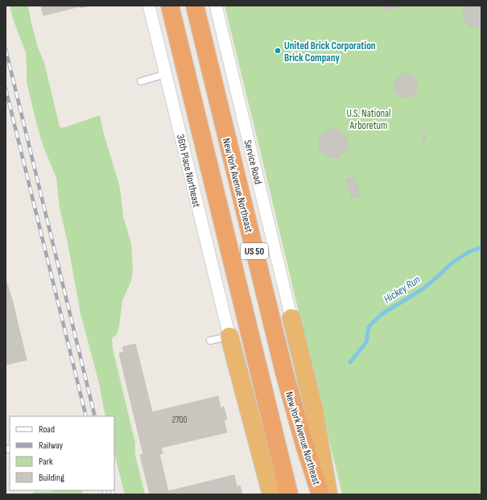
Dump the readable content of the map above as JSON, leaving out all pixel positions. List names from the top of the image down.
{
  "streets": {
    "highway": ["New York Avenue Northeast", "US 50"],
    "street": ["Service Road", "36th Place Northeast"]
  },
  "water": ["Hickey Run"],
  "parks": ["U.S. National Arboretum"],
  "places": ["United Brick Corporation Brick Company"],
  "house_numbers": ["2700"],
  "legend": [
    "Road",
    "Railway",
    "Park",
    "Building"
  ]
}
